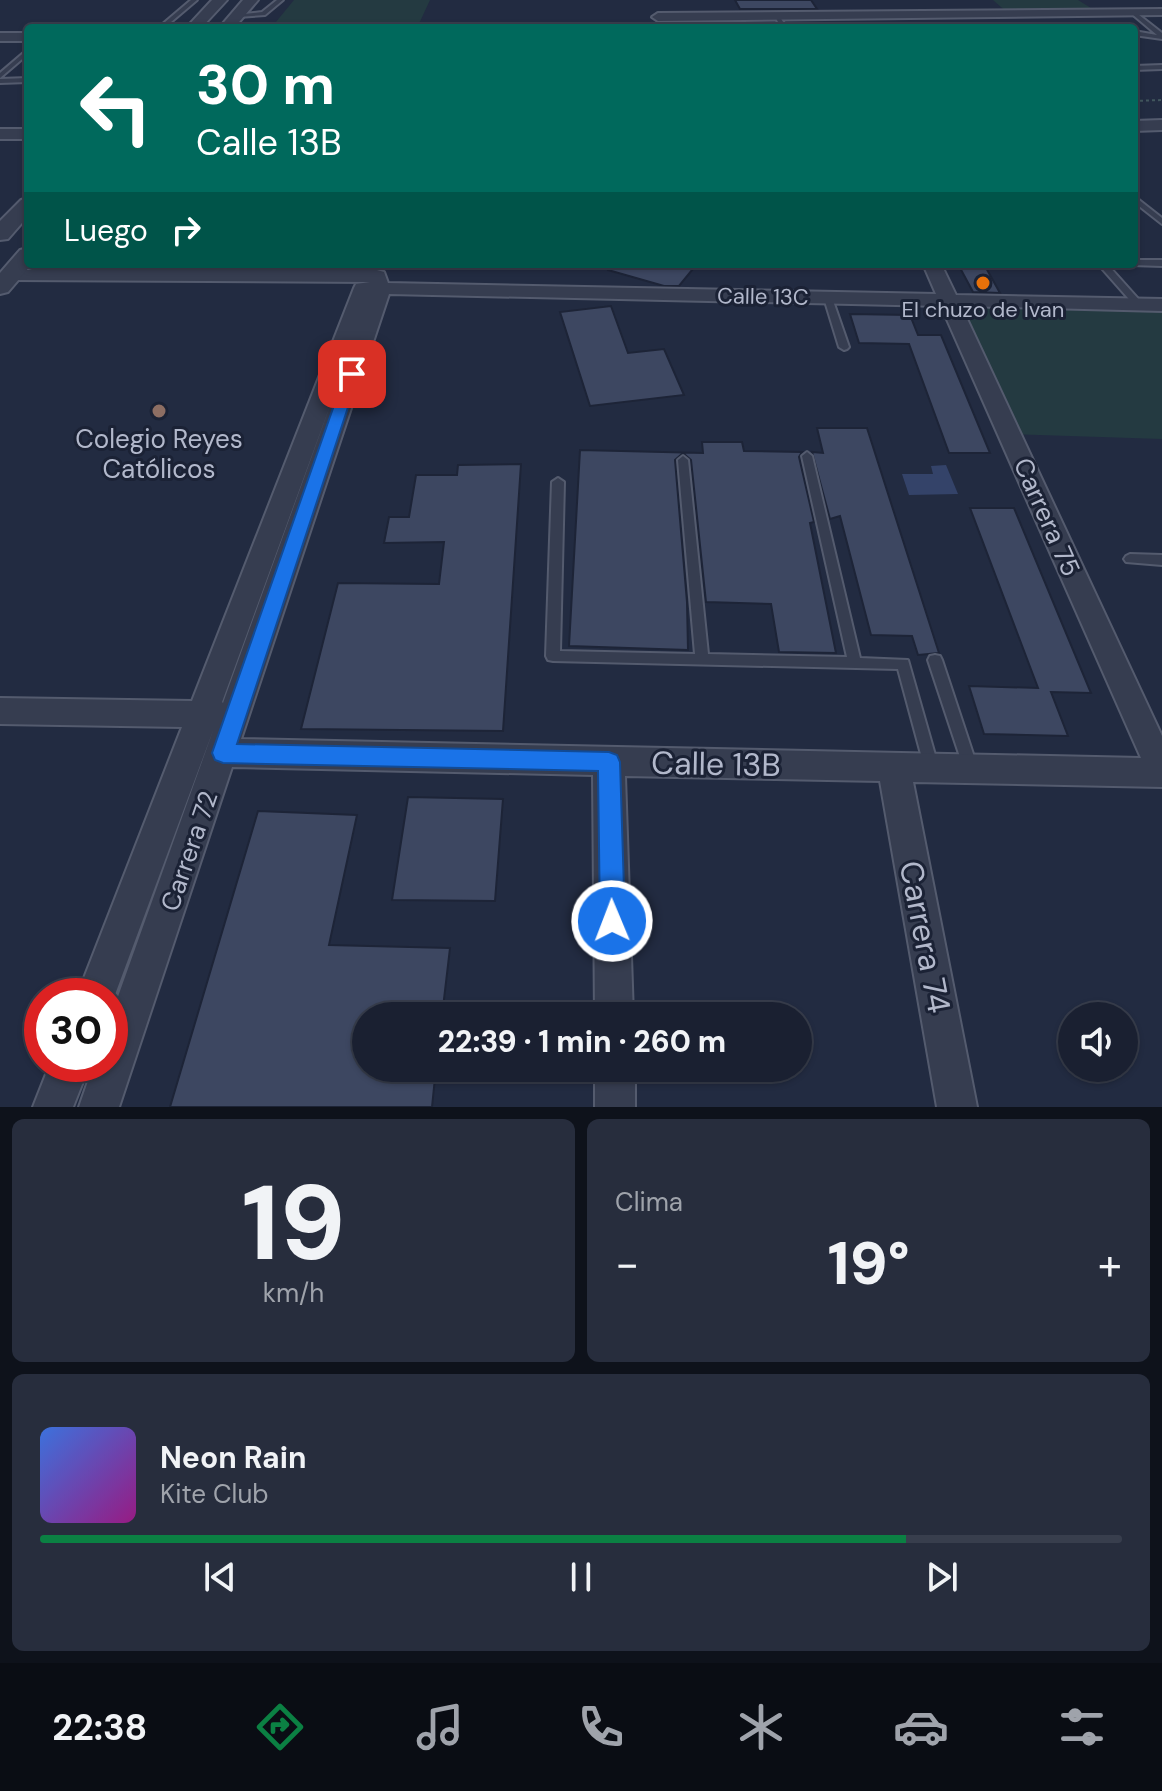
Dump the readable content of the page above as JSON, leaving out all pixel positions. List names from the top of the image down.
{
  "streets": {
    "street": [
      "Calle 13C",
      "Carrera 75",
      "Calle 13B",
      "Carrera 72",
      "Carrera 74"
    ]
  },
  "crossings": [
    ["Calle 13C", "Carrera 75"],
    ["Calle 13C", "Carrera 72"],
    ["Carrera 75", "Calle 13B"],
    ["Calle 13B", "Carrera 72"],
    ["Calle 13B", "Carrera 74"]
  ],
  "places": ["El chuzo de Ivan", "Colegio Reyes Católicos"],
  "page": {
    "turn": ["30 m", "Calle 13B"],
    "then": "Luego",
    "limit": "30",
    "trip": "22:39 · 1 min · 260 m",
    "tile": [
      ["19", "km/h"],
      "Clima"
    ],
    "heat": ["−", "19°", "+"],
    "song": ["Neon Rain", "Kite Club"],
    "tabs": "22:38"
  }
}
